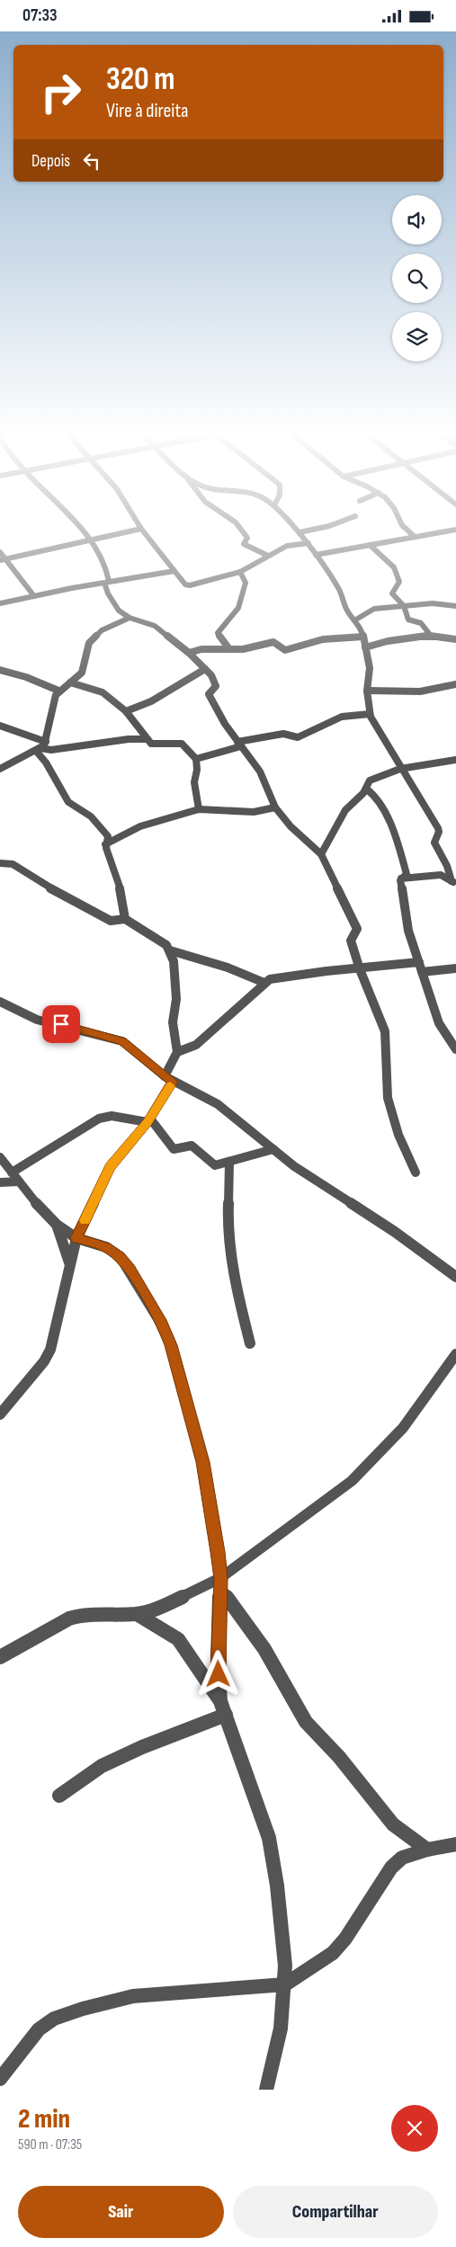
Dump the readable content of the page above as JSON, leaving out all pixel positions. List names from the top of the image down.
{
  "page": {
    "status": "07:33",
    "turn": ["320 m", "Vire à direita"],
    "then": "Depois",
    "heading": ["2 min", "590 m · 07:35"],
    "buttons": ["Sair", "Compartilhar"]
  }
}
